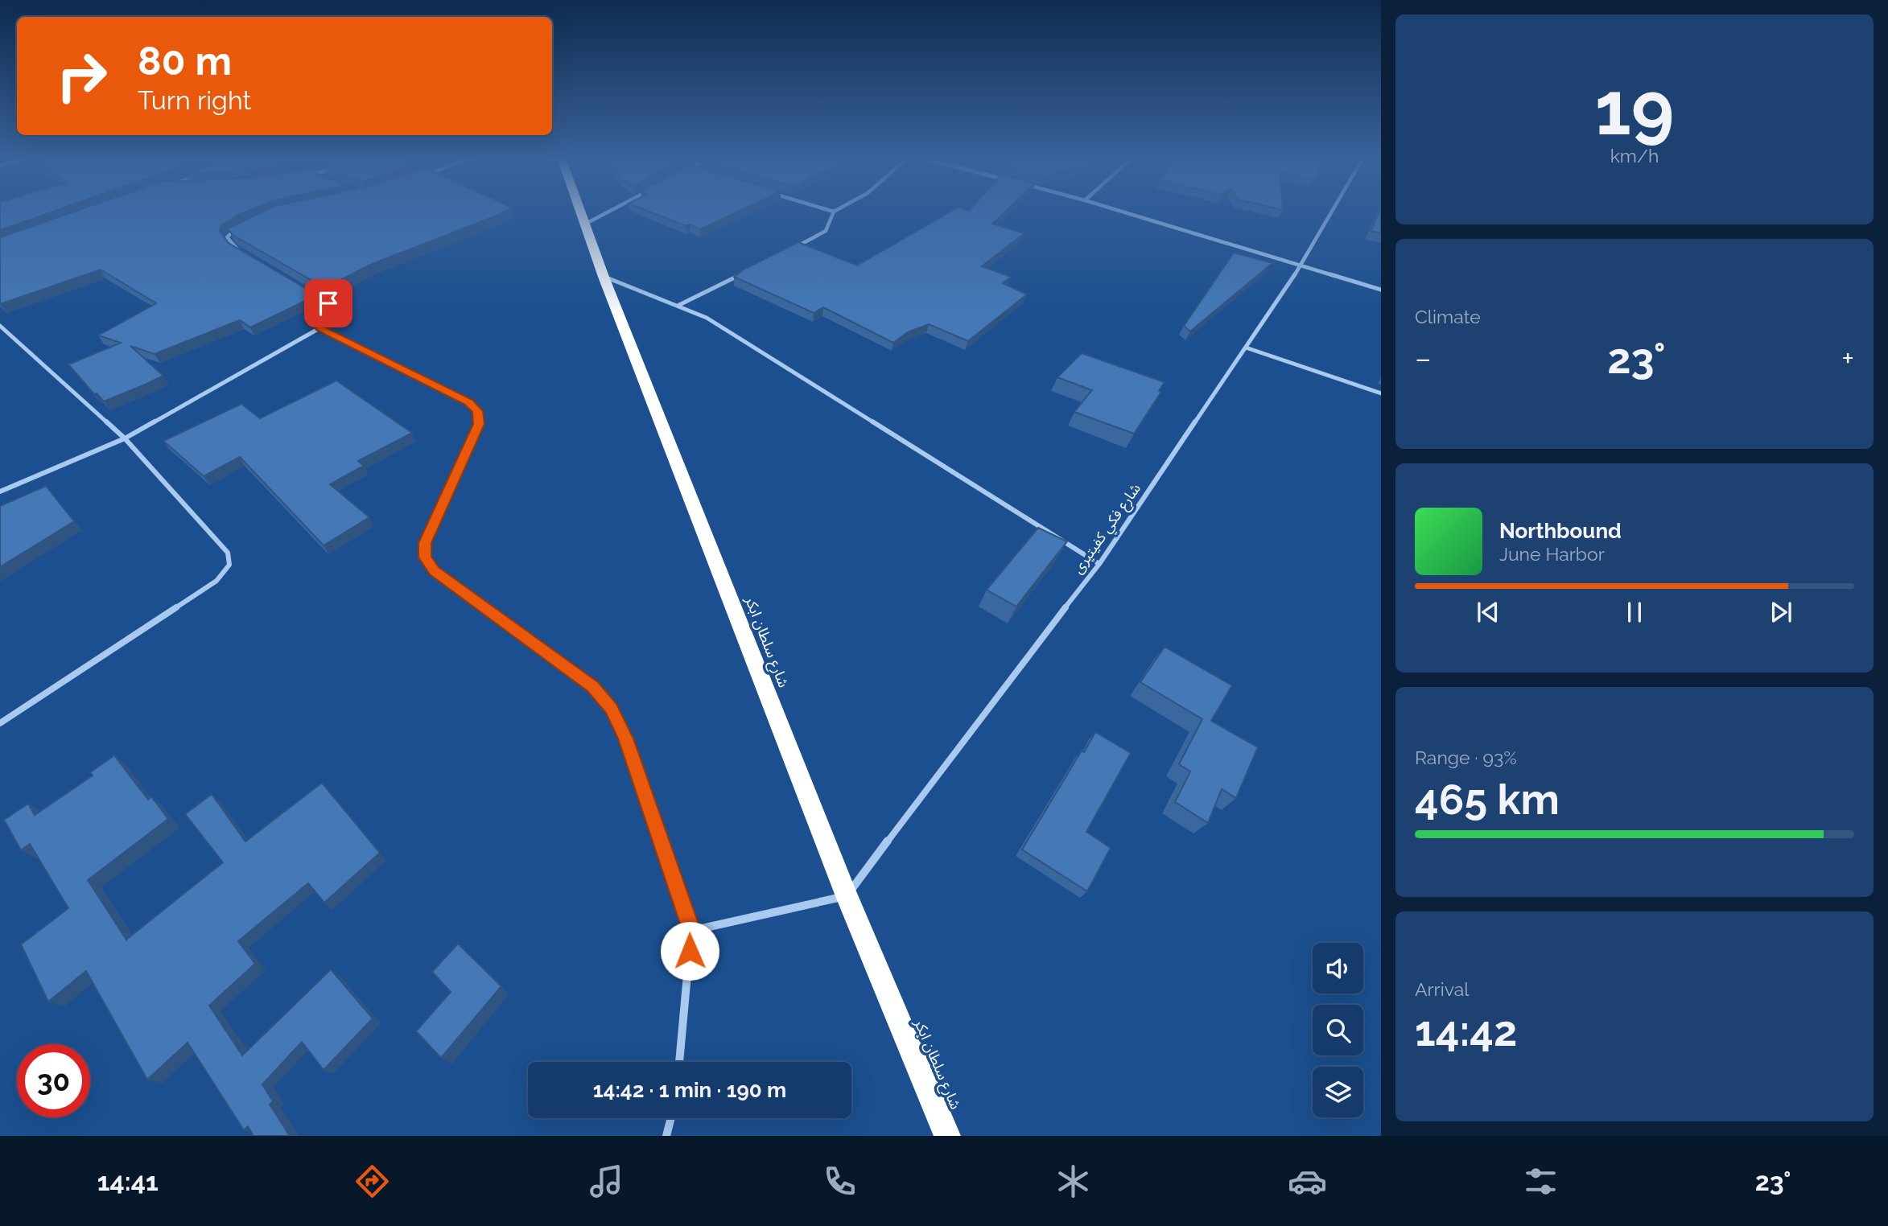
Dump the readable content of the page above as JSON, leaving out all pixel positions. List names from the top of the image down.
{
  "streets": {
    "highway": ["شارع سلطان ابكر"],
    "street": ["شارع فكي كفيتيرى"]
  },
  "crossings": [
    ["شارع فكي كفيتيرى", "شارع سلطان ابكر"]
  ],
  "page": {
    "tile": [
      ["19", "km/h"],
      "Climate",
      ["Range · 93%", "465 km"],
      ["Arrival", "14:42"]
    ],
    "turn": ["80 m", "Turn right"],
    "heat": ["−", "23°", "+"],
    "song": ["Northbound", "June Harbor"],
    "limit": "30",
    "trip": "14:42 · 1 min · 190 m",
    "tabs": ["14:41", "23°"]
  }
}
